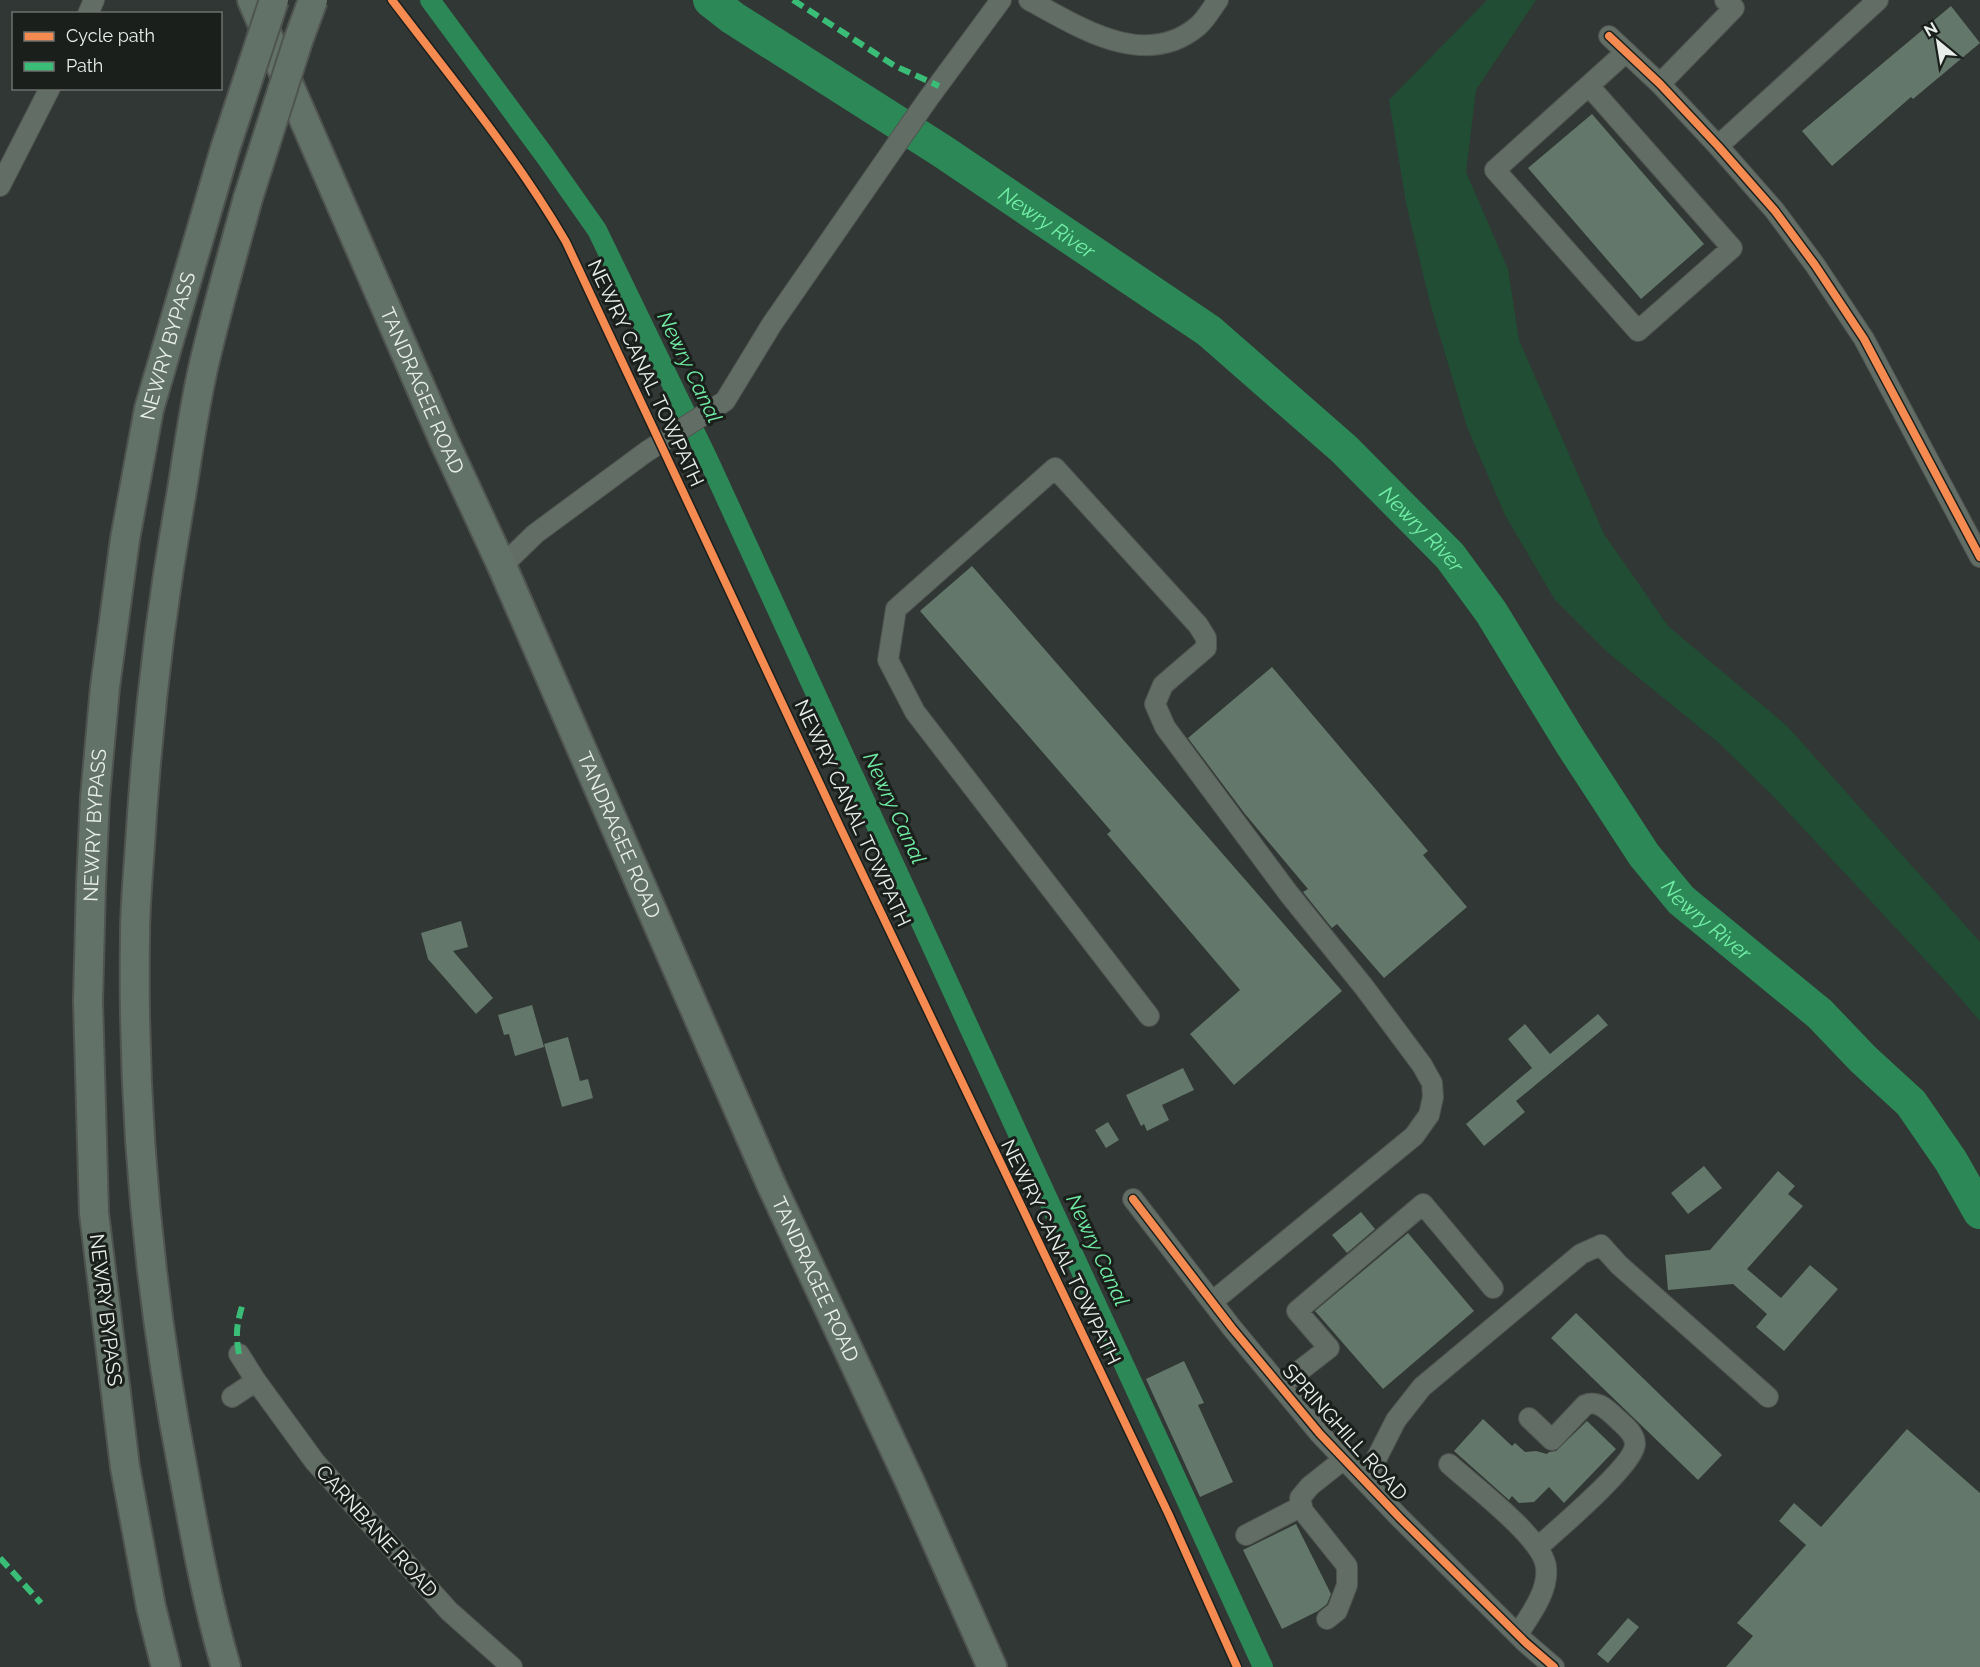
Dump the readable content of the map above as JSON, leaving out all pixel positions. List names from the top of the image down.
{
  "streets": {
    "highway": ["NEWRY BYPASS", "TANDRAGEE ROAD"],
    "street": ["SPRINGHILL ROAD", "CARNBANE ROAD"],
    "cycle path": ["NEWRY CANAL TOWPATH"]
  },
  "water": ["Newry River", "Newry Canal"],
  "legend": ["Cycle path", "Path"],
  "north": "top left"
}
